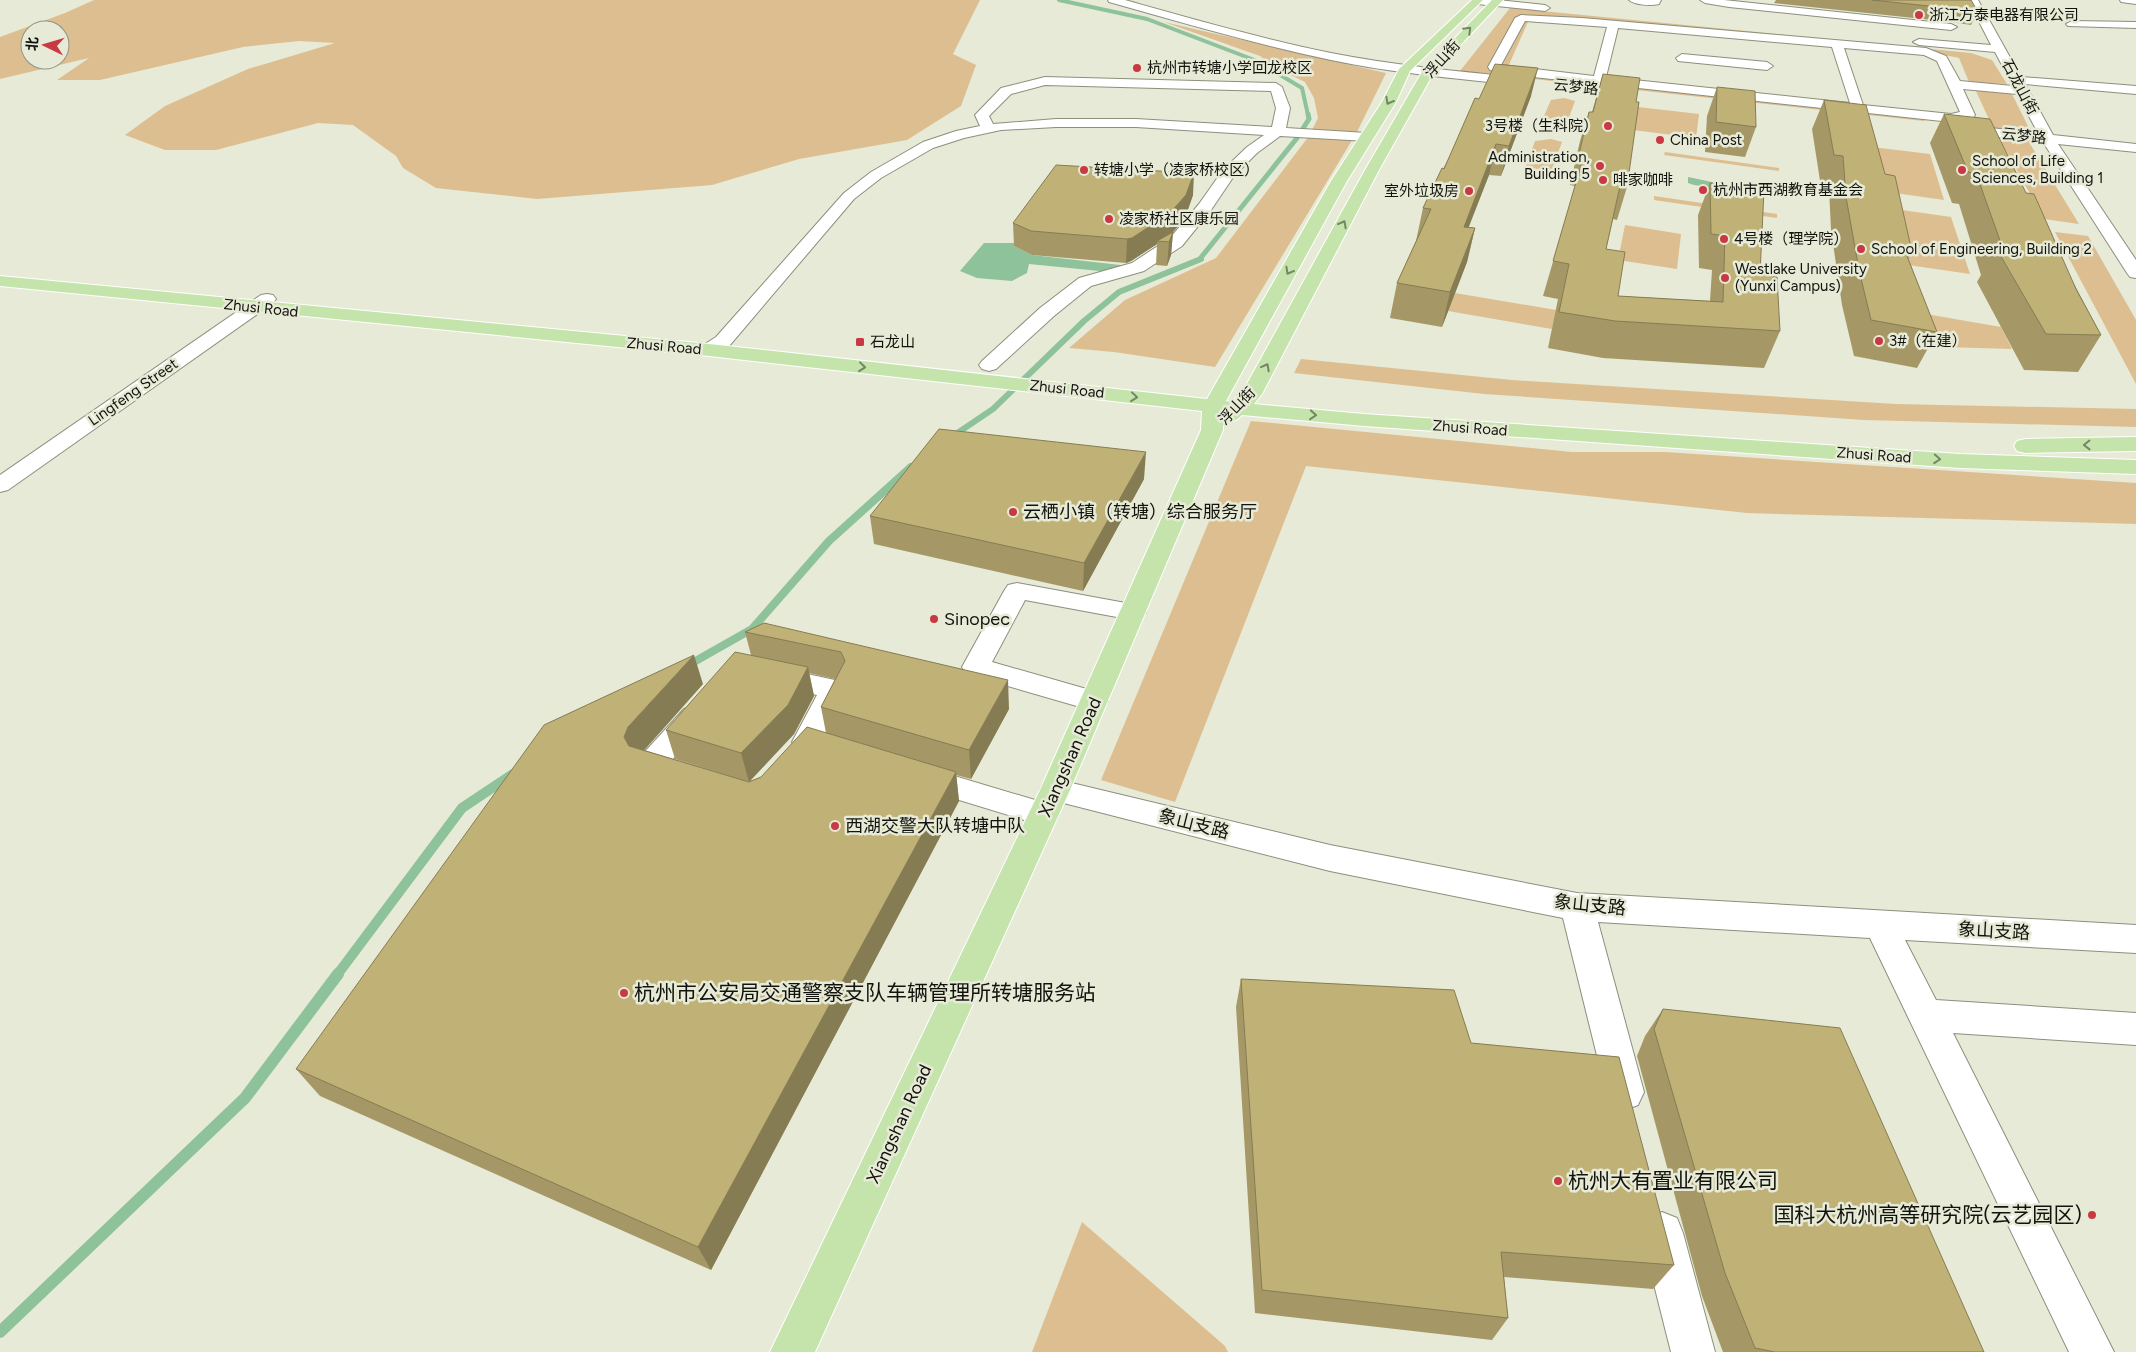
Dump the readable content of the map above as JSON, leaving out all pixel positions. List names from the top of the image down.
{
  "streets": {
    "main road": ["浮山街", "Zhusi Road", "Xiangshan Road"],
    "street": [
      "云梦路",
      "石龙山街",
      "Lingfeng Street",
      "象山支路"
    ]
  },
  "crossings": [
    ["浮山街", "云梦路"],
    ["浮山街", "Zhusi Road"],
    ["浮山街", "Xiangshan Road"],
    ["云梦路", "石龙山街"],
    ["Zhusi Road", "Lingfeng Street"],
    ["Zhusi Road", "Xiangshan Road"],
    ["Xiangshan Road", "象山支路"]
  ],
  "places": {
    "other": [
      "浙江方泰电器有限公司",
      "杭州市转塘小学回龙校区",
      "3号楼（生科院）",
      "China Post",
      "Administration, Building 5",
      "转塘小学（凌家桥校区）",
      "School of Life Sciences, Building 1",
      "啡家咖啡",
      "杭州市西湖教育基金会",
      "室外垃圾房",
      "凌家桥社区康乐园",
      "4号楼（理学院）",
      "School of Engineering, Building 2",
      "Westlake University (Yunxi Campus)",
      "3#（在建）",
      "云栖小镇（转塘）综合服务厅",
      "Sinopec",
      "西湖交警大队转塘中队",
      "杭州市公安局交通警察支队车辆管理所转塘服务站",
      "杭州大有置业有限公司",
      "国科大杭州高等研究院(云艺园区)"
    ],
    "transit": ["石龙山"]
  },
  "north": "left"
}
